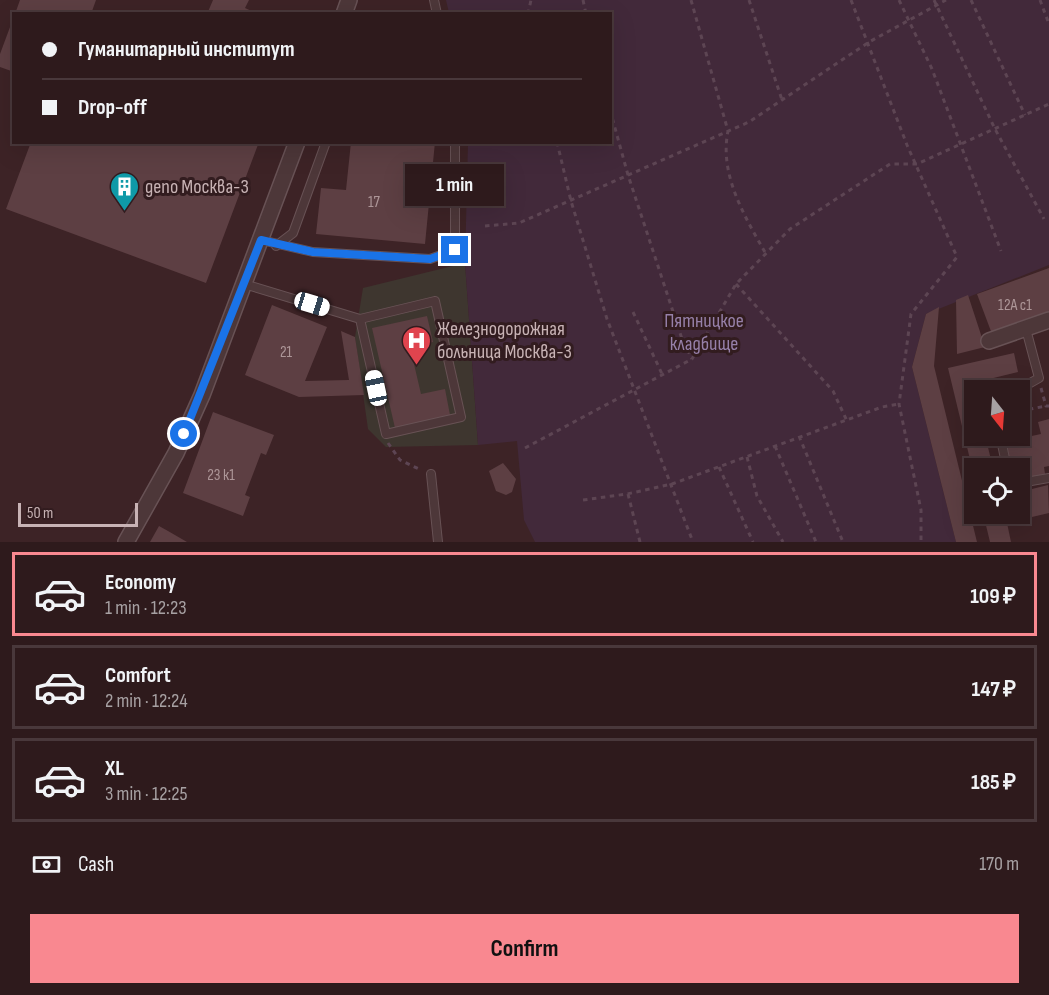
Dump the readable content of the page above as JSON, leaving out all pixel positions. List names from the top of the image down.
{
  "parks": ["Пятницкое кладбище"],
  "places": {
    "building": ["депо Москва-3"],
    "hospital": ["Железнодорожная больница Москва-3"]
  },
  "house_numbers": [
    "17",
    "12А с1",
    "21",
    "23 к1"
  ],
  "scale_bar": "50 m",
  "north": "bottom",
  "page": {
    "banner": ["Гуманитарный институт", "Drop-off"],
    "bubble": "1 min",
    "scale": "50 m",
    "list": [
      {
        "name": "Economy",
        "note": "1 min · 12:23",
        "value": "109 ₽"
      },
      {
        "name": "Comfort",
        "note": "2 min · 12:24",
        "value": "147 ₽"
      },
      {
        "name": "XL",
        "note": "3 min · 12:25",
        "value": "185 ₽"
      }
    ],
    "pay": ["Cash", "170 m"],
    "buttons": "Confirm"
  }
}
